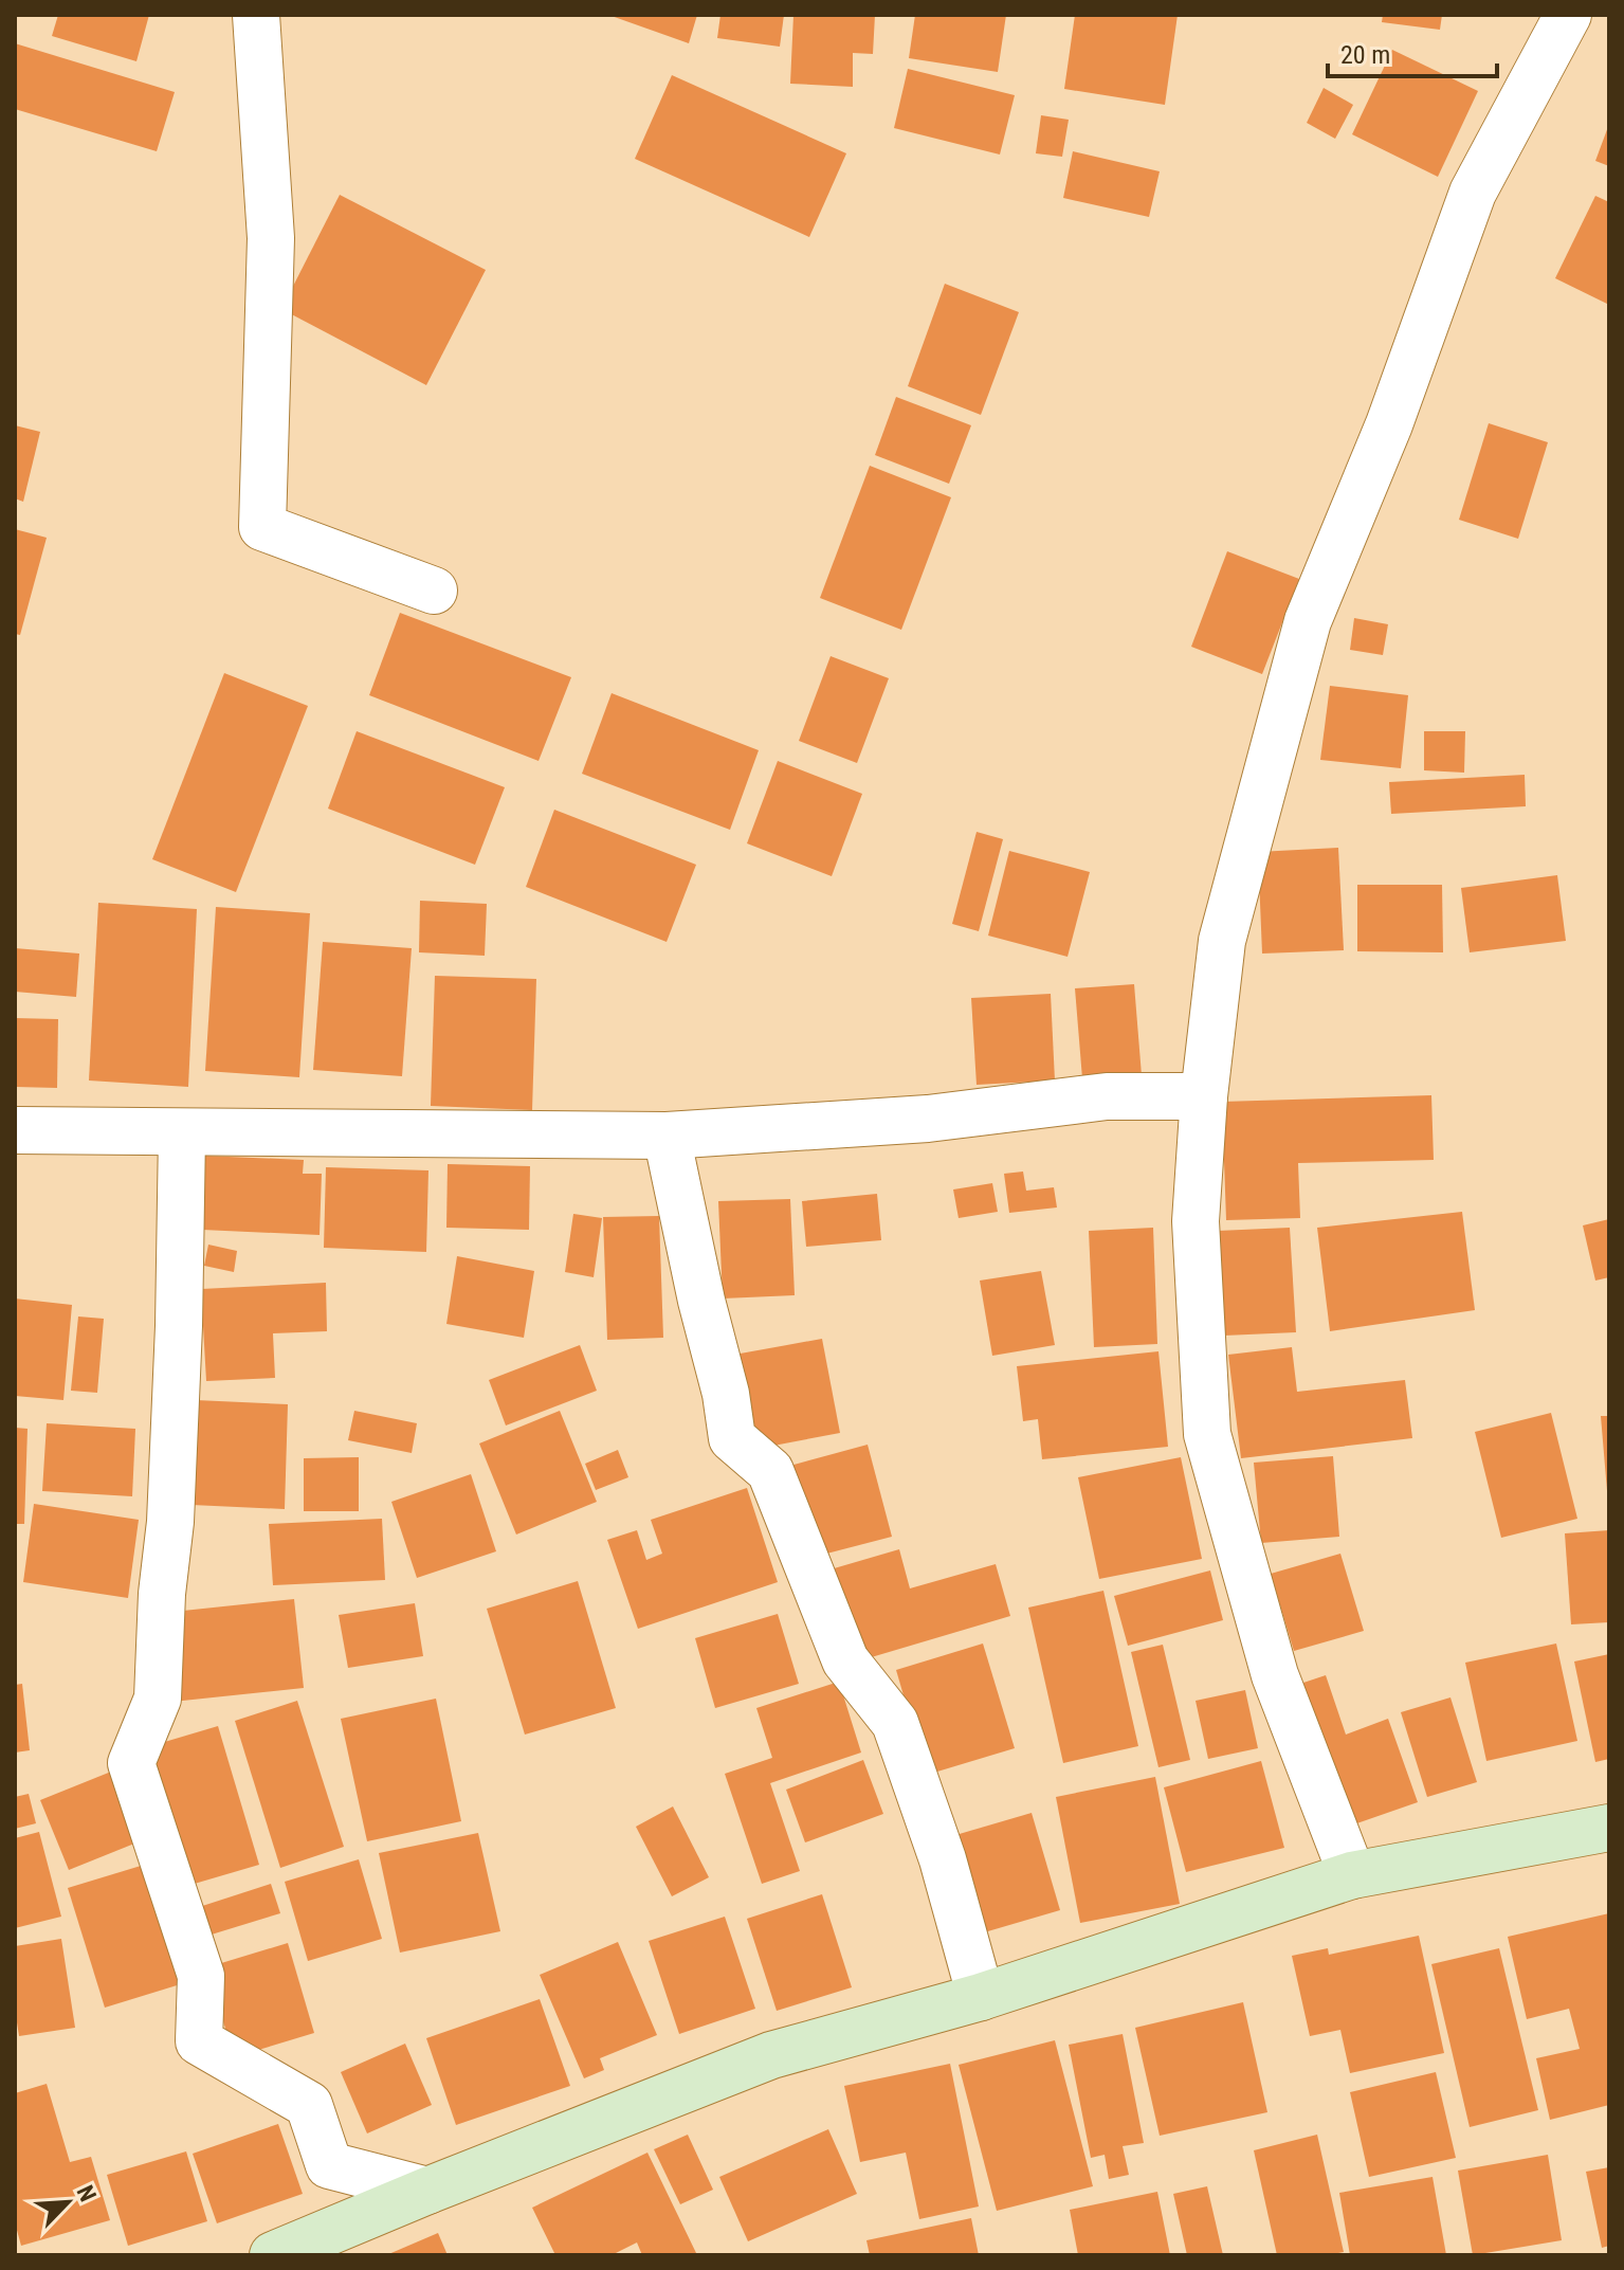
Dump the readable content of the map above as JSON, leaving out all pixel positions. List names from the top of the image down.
{
  "scale_bar": "20 m",
  "north": "top right"
}
